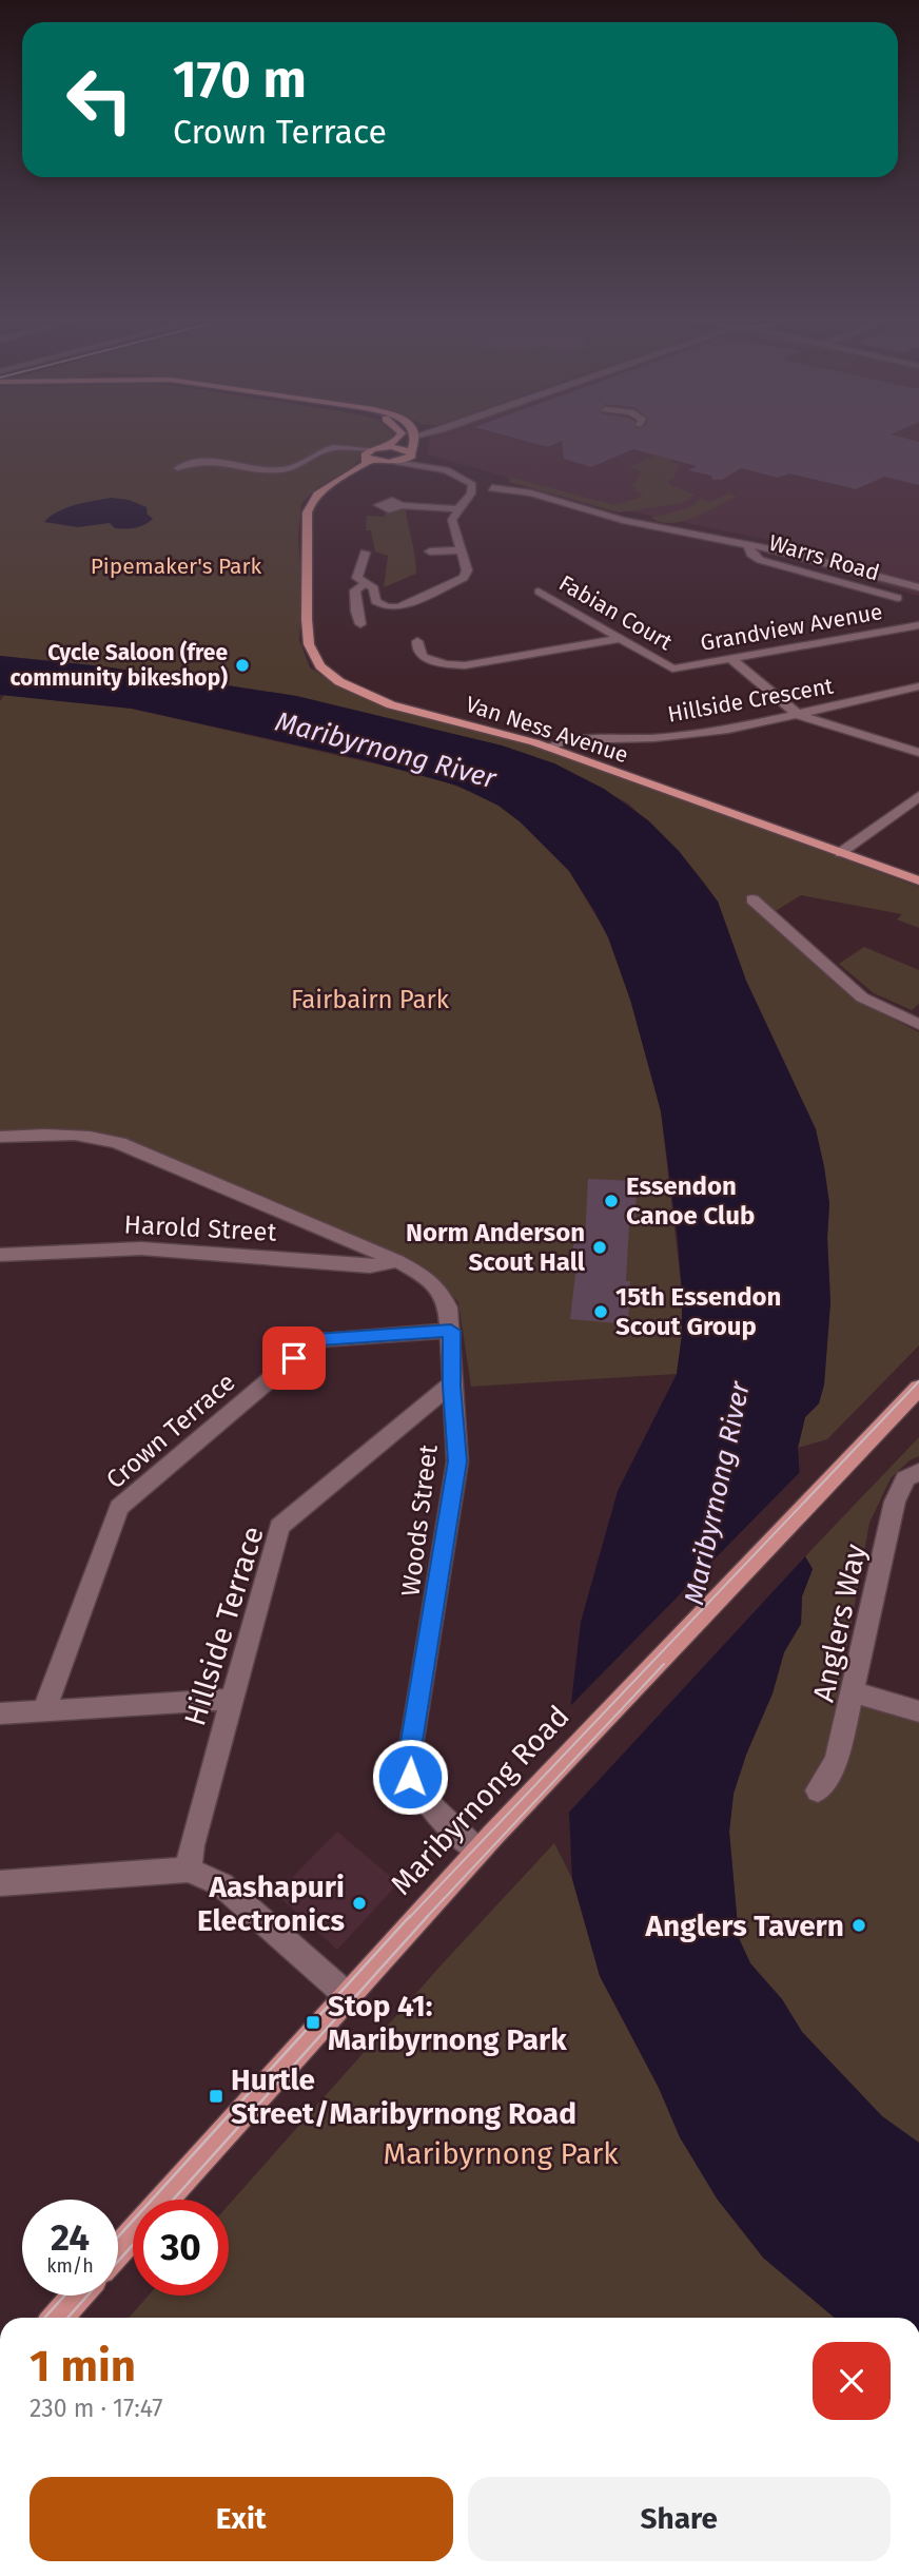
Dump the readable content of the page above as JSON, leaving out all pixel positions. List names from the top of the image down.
{
  "streets": {
    "main road": ["Van Ness Avenue", "Maribyrnong Road"],
    "street": [
      "Warrs Road",
      "Fabian Court",
      "Grandview Avenue",
      "Hillside Crescent",
      "Harold Street",
      "Crown Terrace",
      "Woods Street",
      "Anglers Way",
      "Hillside Terrace"
    ]
  },
  "crossings": [
    ["Fabian Court", "Grandview Avenue"],
    ["Hillside Crescent", "Van Ness Avenue"],
    ["Harold Street", "Woods Street"],
    ["Crown Terrace", "Woods Street"],
    ["Woods Street", "Hillside Terrace"],
    ["Woods Street", "Maribyrnong Road"]
  ],
  "water": ["Maribyrnong River"],
  "parks": ["Pipemaker's Park", "Fairbairn Park", "Maribyrnong Park"],
  "places": {
    "other": [
      "Cycle Saloon (free community bikeshop)",
      "Essendon Canoe Club",
      "Norm Anderson Scout Hall",
      "15th Essendon Scout Group",
      "Aashapuri Electronics",
      "Anglers Tavern"
    ],
    "transit": ["Stop 41: Maribyrnong Park", "Hurtle Street/Maribyrnong Road"]
  },
  "page": {
    "turn": ["170 m", "Crown Terrace"],
    "speed": "24 km/h",
    "limit": "30",
    "heading": ["1 min", "230 m · 17:47"],
    "buttons": ["Exit", "Share"]
  }
}
